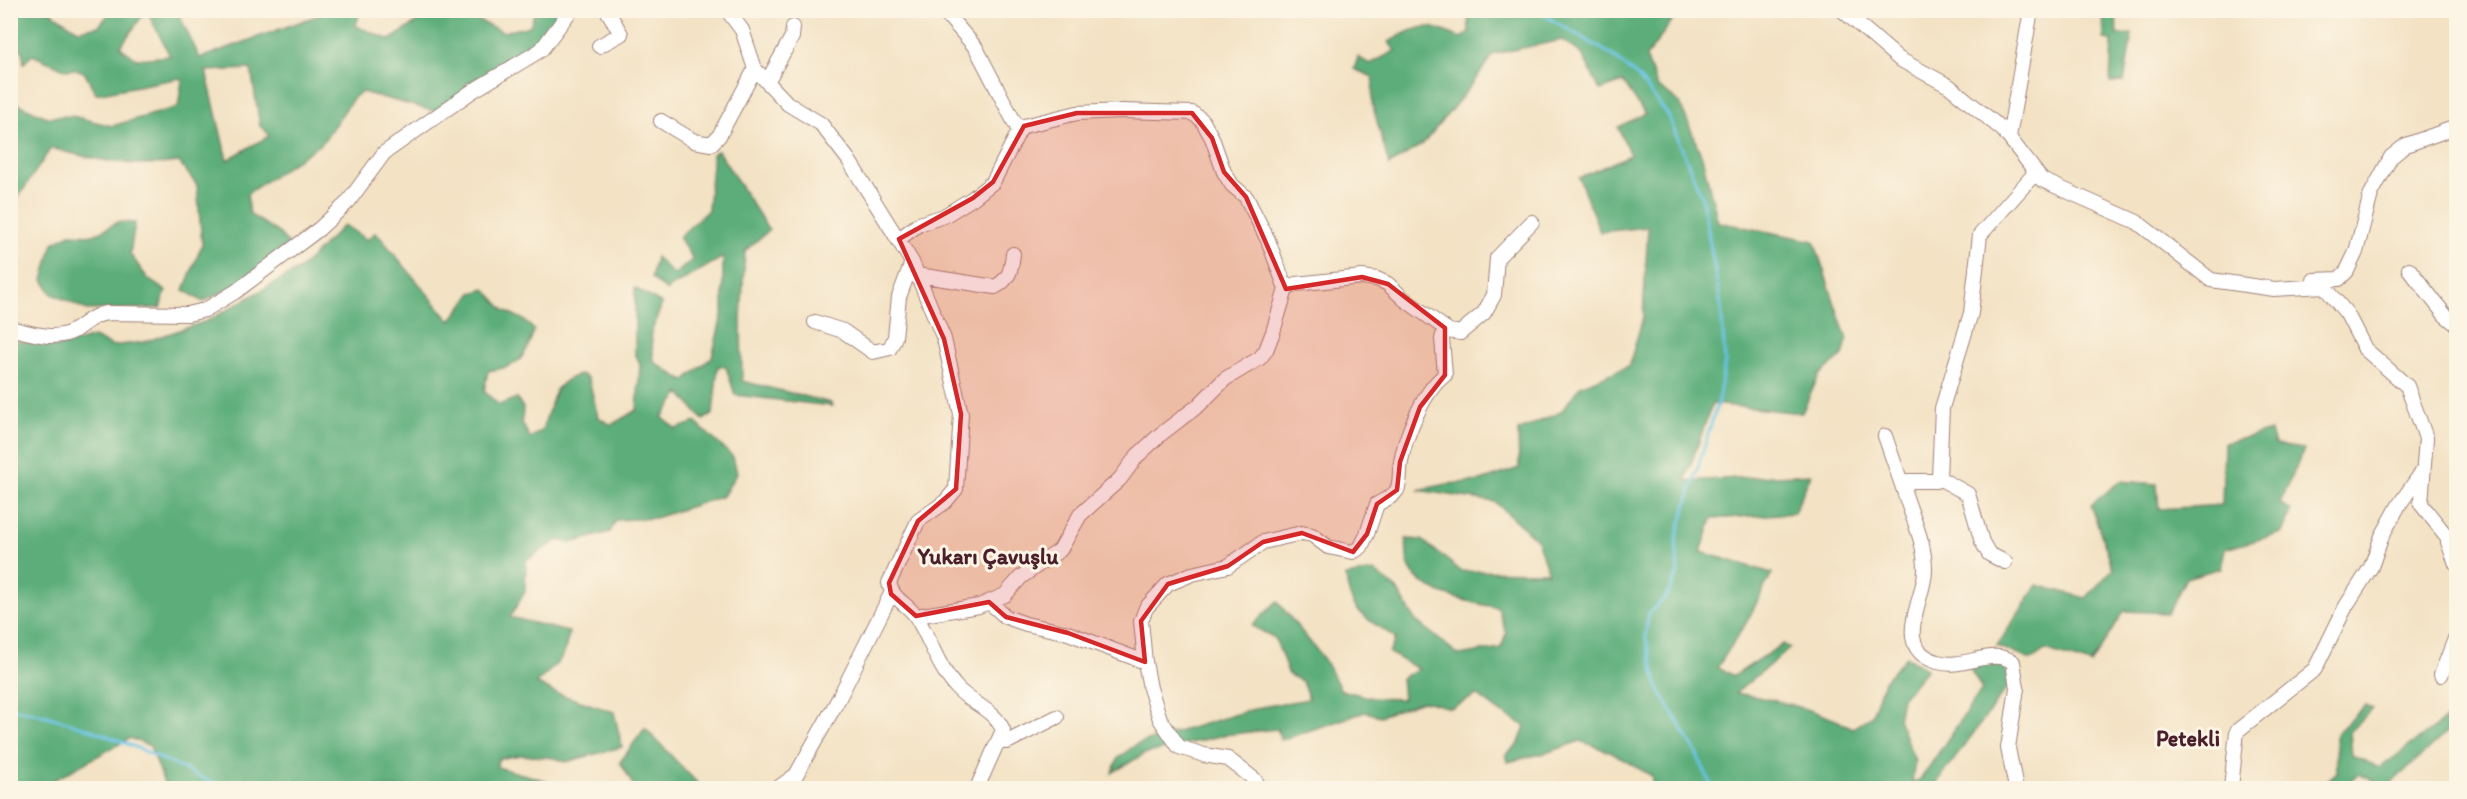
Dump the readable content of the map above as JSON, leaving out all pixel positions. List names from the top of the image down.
{
  "districts": ["Yukarı Çavuşlu", "Petekli"]
}
